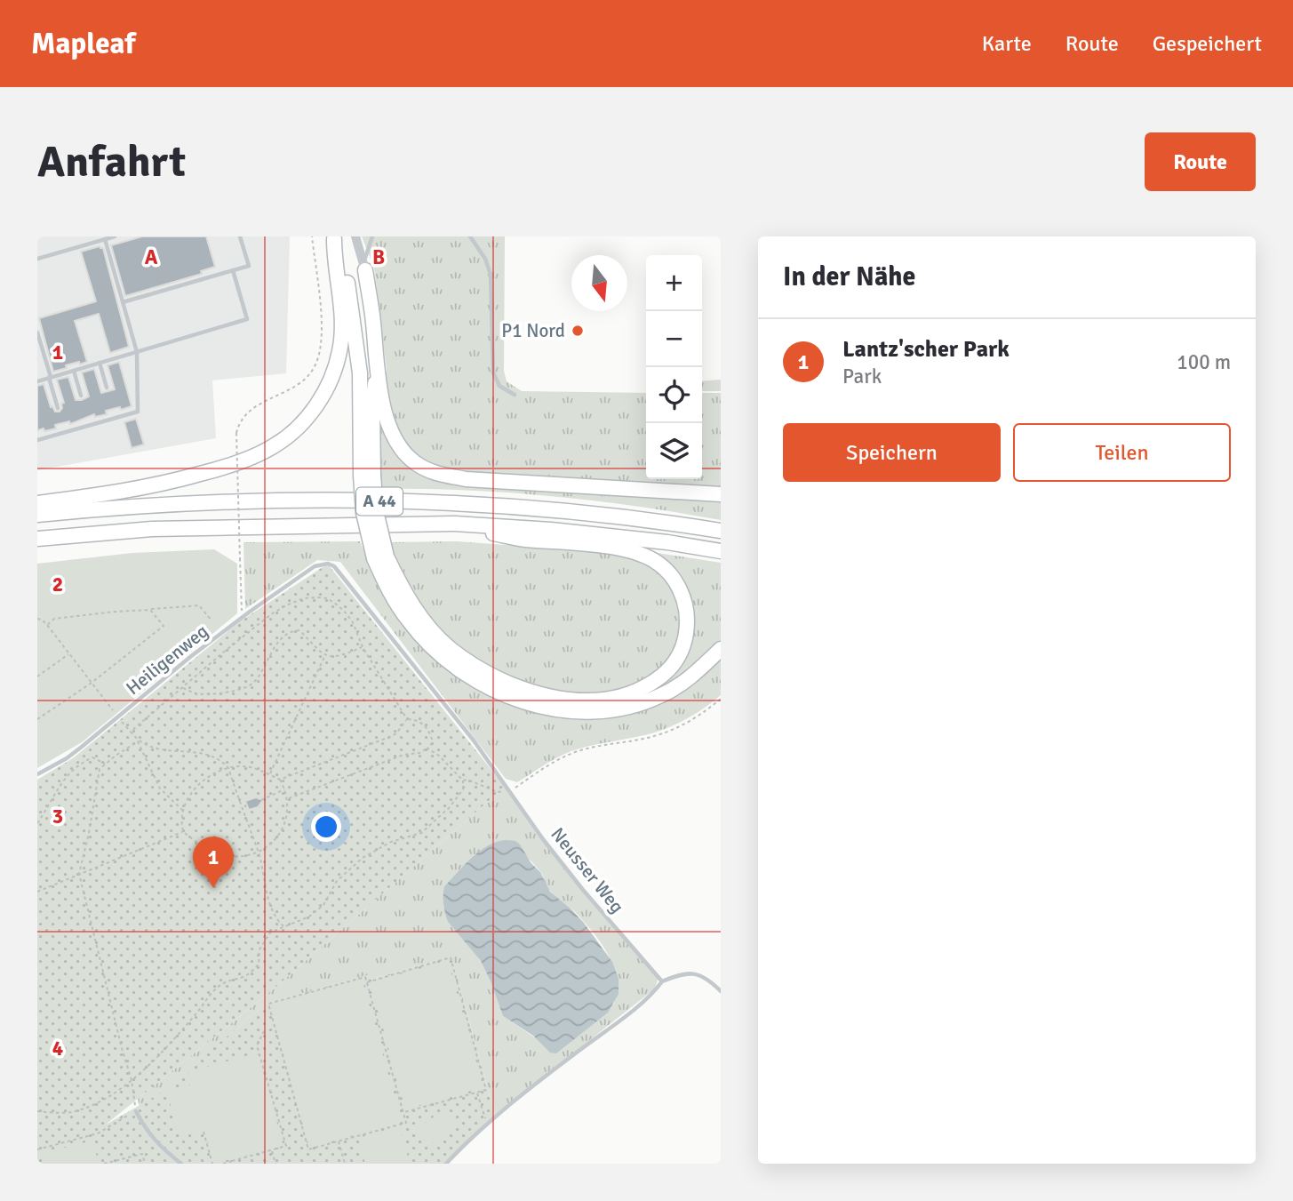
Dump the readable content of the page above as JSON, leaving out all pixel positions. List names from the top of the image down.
{
  "streets": {
    "highway": ["A 44"],
    "lane": ["Heiligenweg", "Neusser Weg"]
  },
  "crossings": [
    ["Heiligenweg", "Neusser Weg"]
  ],
  "places": ["P1 Nord"],
  "north": "bottom",
  "page": {
    "header": "Mapleaf",
    "nav": ["Karte", "Route", "Gespeichert"],
    "buttons": [
      "Route",
      ["Speichern", "Teilen"]
    ],
    "title": "Anfahrt",
    "heading": "In der Nähe",
    "map_buttons": ["+", "−"],
    "list": [
      {
        "mark": "1",
        "name": "Lantz'scher Park",
        "note": "Park",
        "value": "100 m"
      }
    ],
    "pins": "1"
  },
  "grid": {
    "columns": ["A", "B"],
    "rows": [
      "1",
      "2",
      "3",
      "4"
    ]
  }
}
